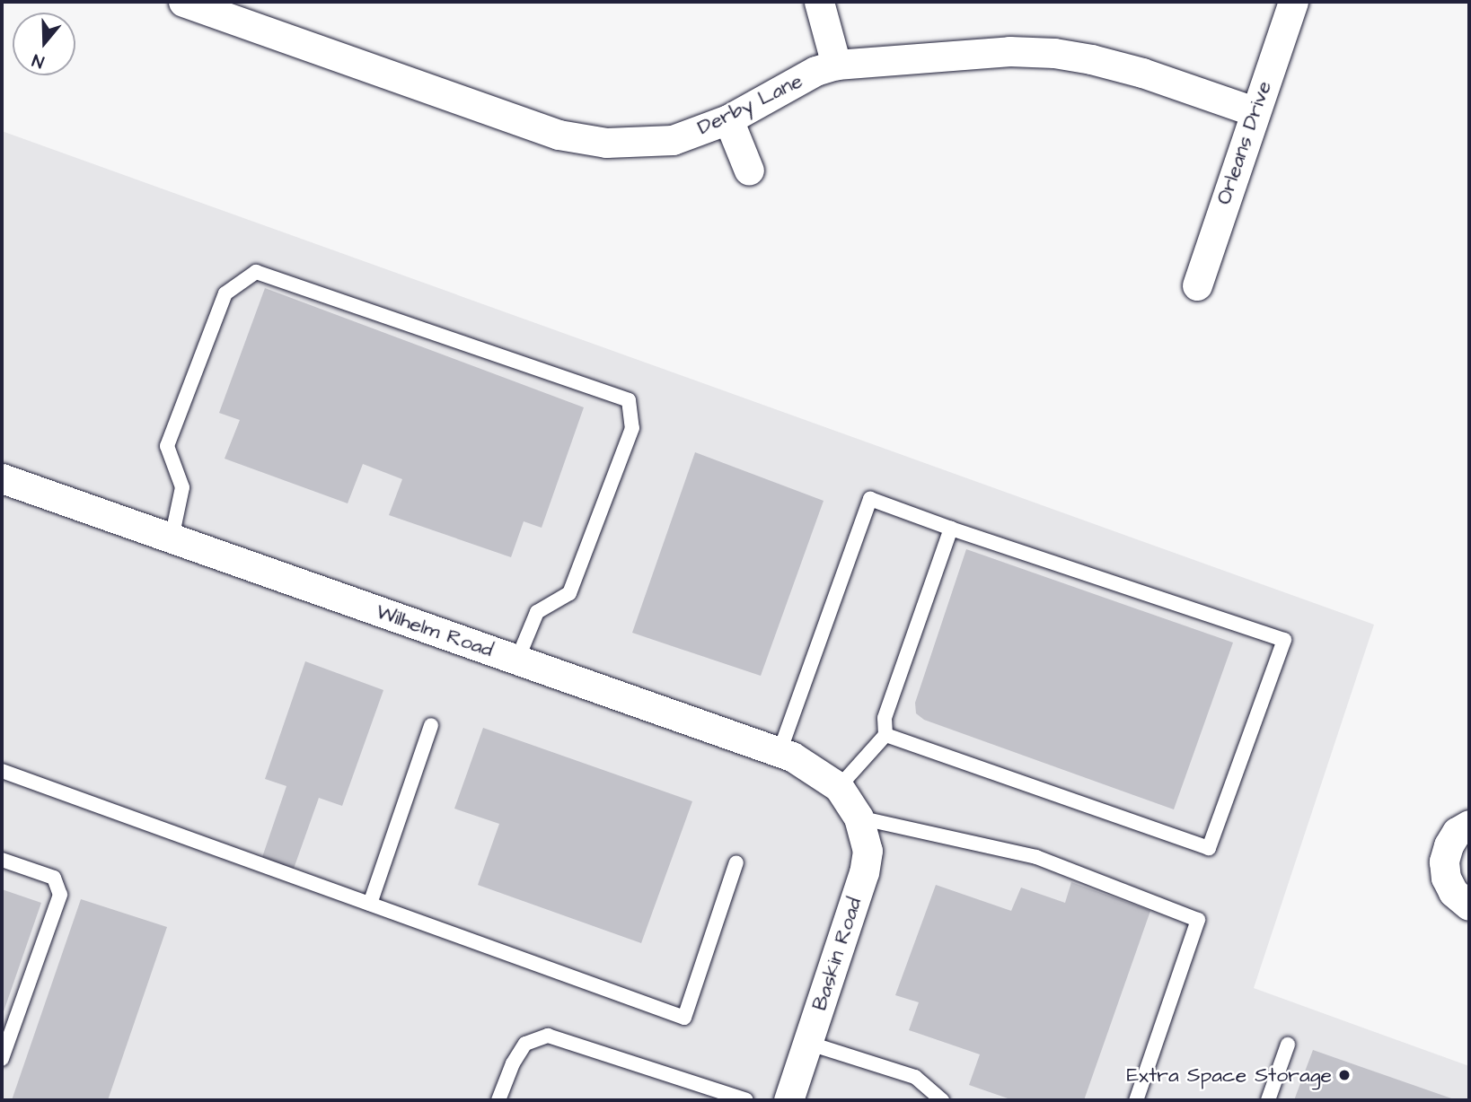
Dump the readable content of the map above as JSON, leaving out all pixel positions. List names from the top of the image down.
{
  "streets": {
    "street": [
      "Derby Lane",
      "Orleans Drive",
      "Wilhelm Road",
      "Baskin Road"
    ]
  },
  "crossings": [
    ["Derby Lane", "Orleans Drive"],
    ["Wilhelm Road", "Baskin Road"]
  ],
  "places": ["Extra Space Storage"],
  "north": "bottom"
}
